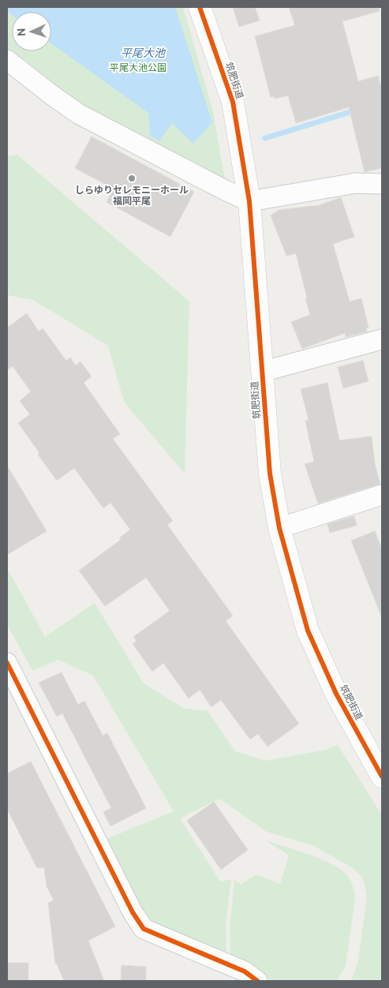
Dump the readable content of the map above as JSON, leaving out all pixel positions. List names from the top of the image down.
{
  "streets": {
    "street": ["筑肥街道"]
  },
  "water": ["平尾大池"],
  "parks": ["平尾大池公園"],
  "places": ["しらゆりセレモニーホール 福岡平尾"],
  "north": "left"
}
